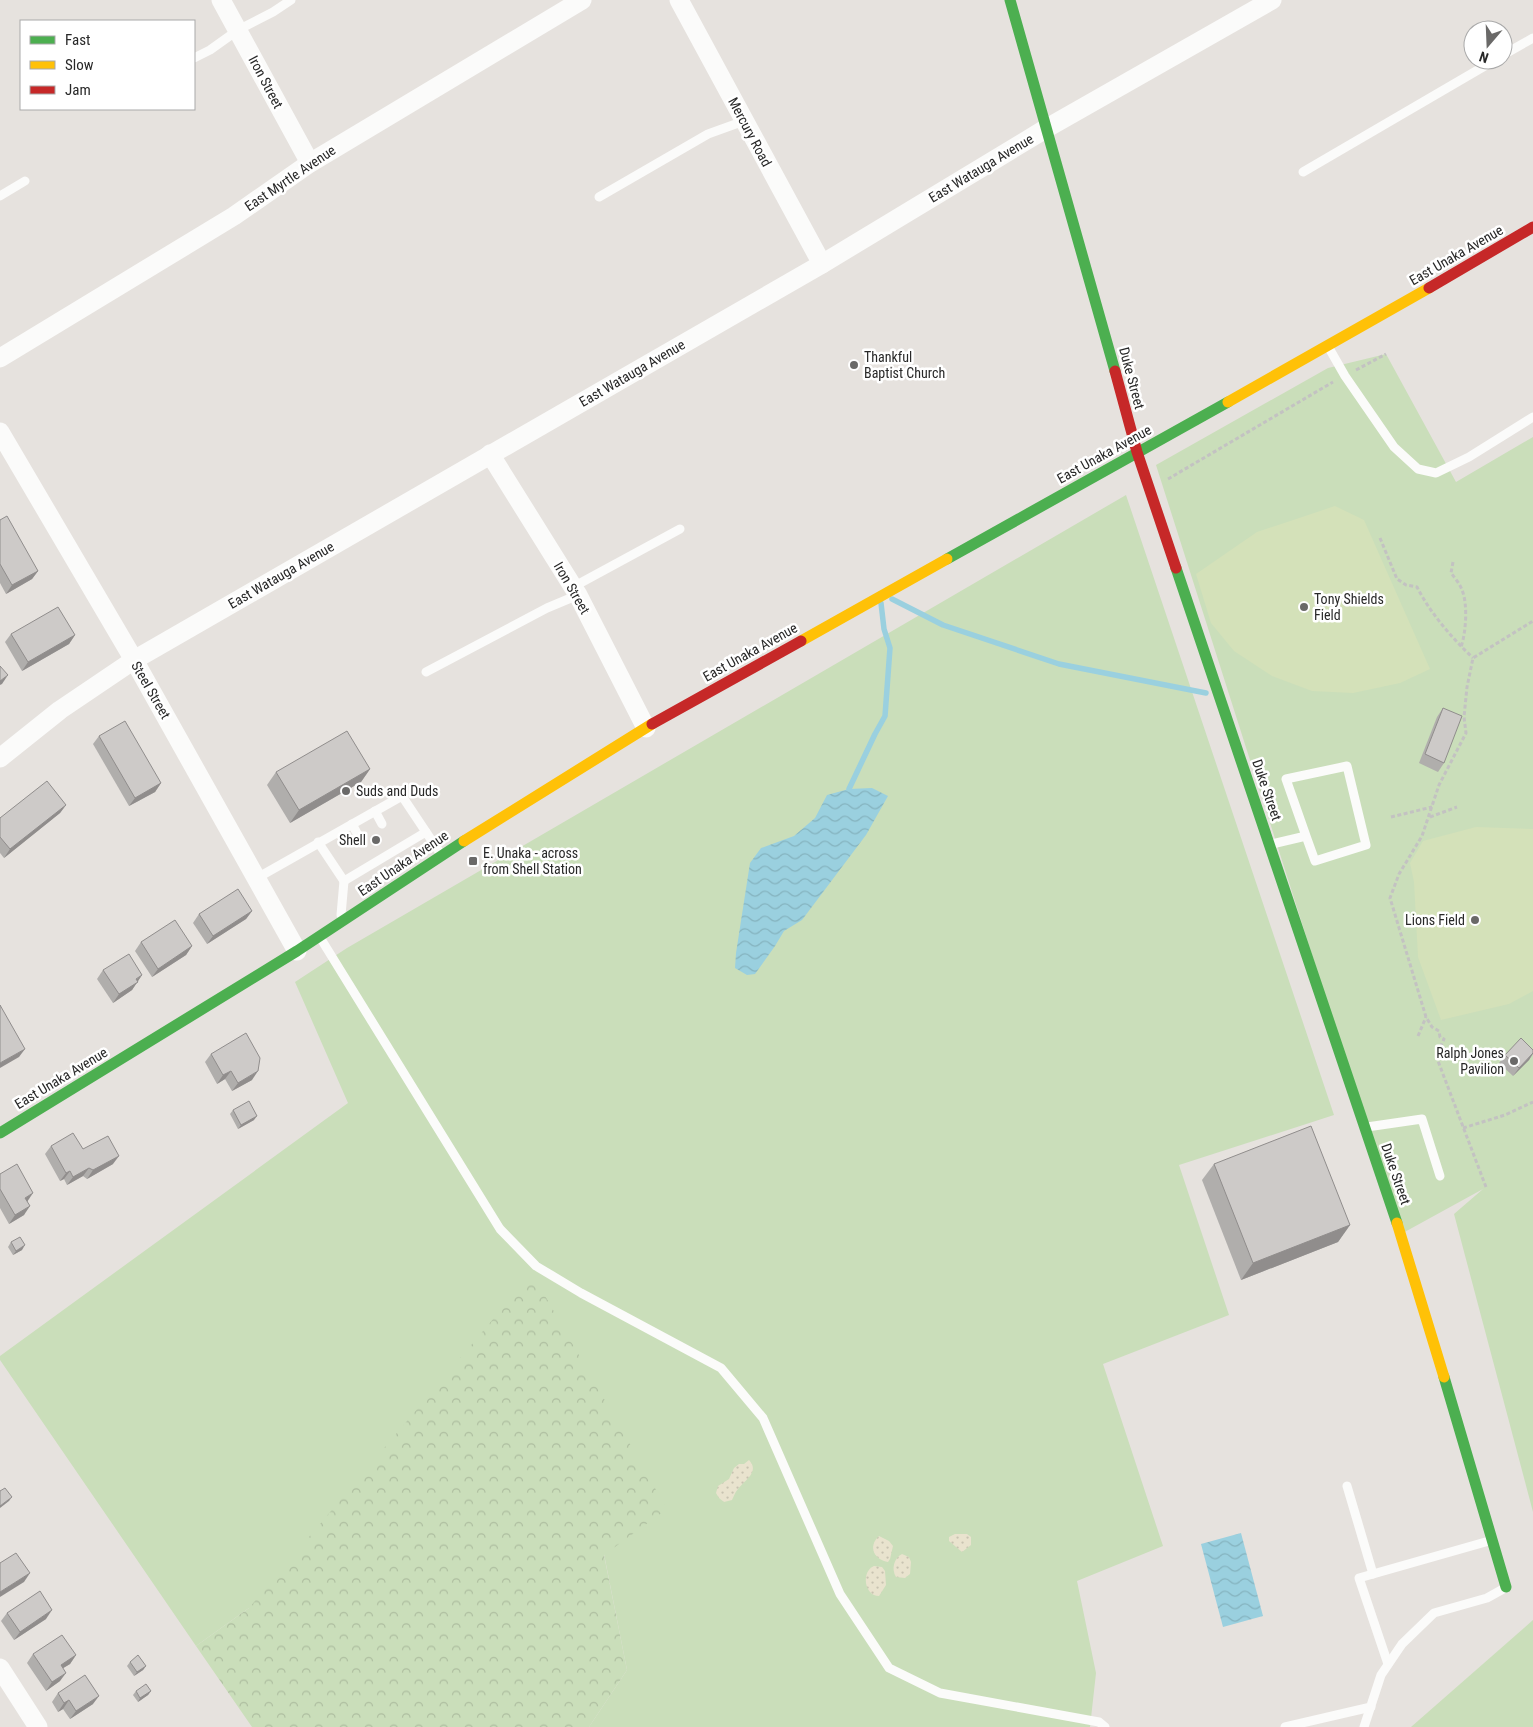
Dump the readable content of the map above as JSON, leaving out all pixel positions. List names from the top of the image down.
{
  "streets": {
    "main road": ["East Unaka Avenue", "Duke Street"],
    "street": [
      "Iron Street",
      "Mercury Road",
      "East Watauga Avenue",
      "East Myrtle Avenue",
      "Steel Street"
    ]
  },
  "crossings": [
    ["Iron Street", "East Watauga Avenue"],
    ["Iron Street", "East Myrtle Avenue"],
    ["Iron Street", "East Unaka Avenue"],
    ["Mercury Road", "East Watauga Avenue"],
    ["East Watauga Avenue", "Duke Street"],
    ["East Watauga Avenue", "Steel Street"],
    ["East Unaka Avenue", "Duke Street"],
    ["East Unaka Avenue", "Steel Street"]
  ],
  "places": {
    "other": [
      "Thankful Baptist Church",
      "Tony Shields Field",
      "Suds and Duds",
      "Shell",
      "Lions Field",
      "Ralph Jones Pavilion"
    ],
    "transit": ["E. Unaka - across from Shell Station"]
  },
  "legend": ["Fast", "Slow", "Jam"],
  "north": "bottom"
}
